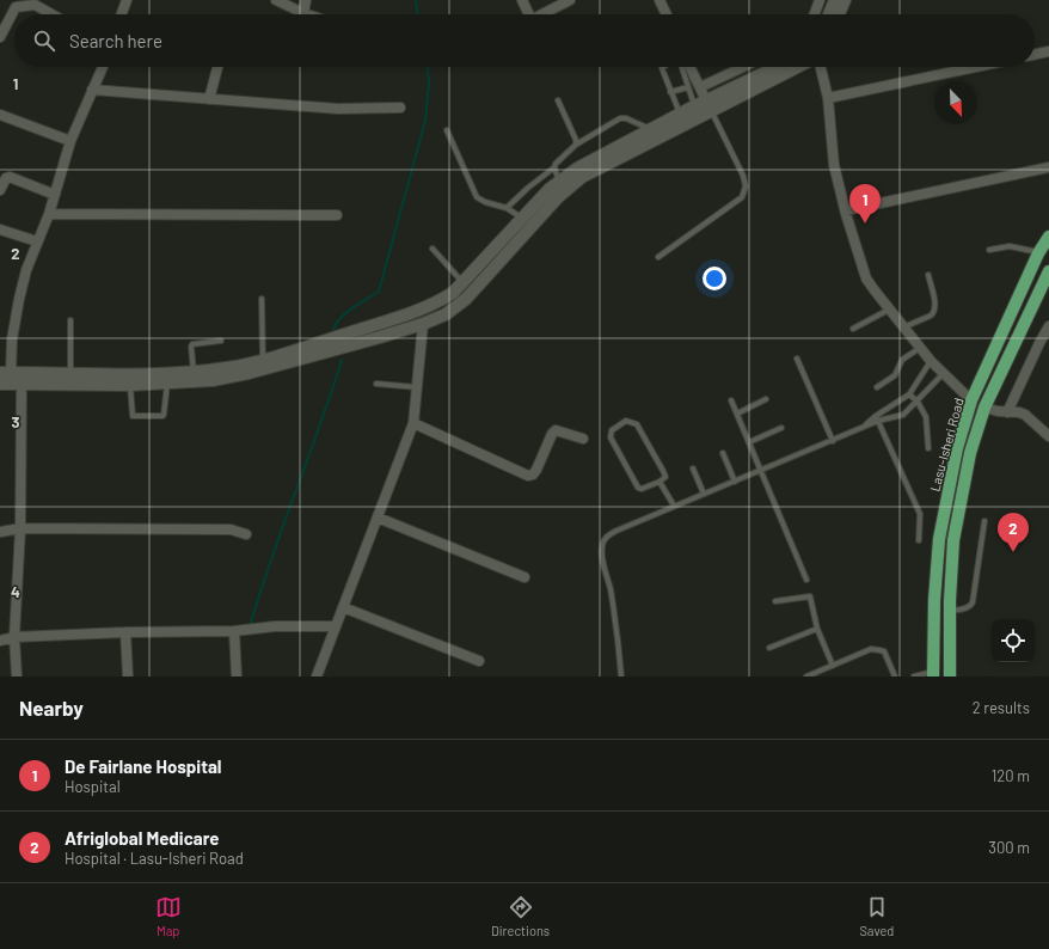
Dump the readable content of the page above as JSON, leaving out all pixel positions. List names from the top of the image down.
{
  "streets": {
    "main road": ["Lasu-Isheri Road"]
  },
  "north": "bottom right",
  "page": {
    "search": "Search here",
    "pins": ["1", "2"],
    "heading": ["Nearby", "2 results"],
    "list": [
      {
        "mark": "1",
        "name": "De Fairlane Hospital",
        "note": "Hospital",
        "value": "120 m"
      },
      {
        "mark": "2",
        "name": "Afriglobal Medicare",
        "note": "Hospital · Lasu-Isheri Road",
        "value": "300 m"
      }
    ],
    "nav": ["Map", "Directions", "Saved"]
  },
  "grid": {
    "rows": [
      "1",
      "2",
      "3",
      "4"
    ]
  }
}
